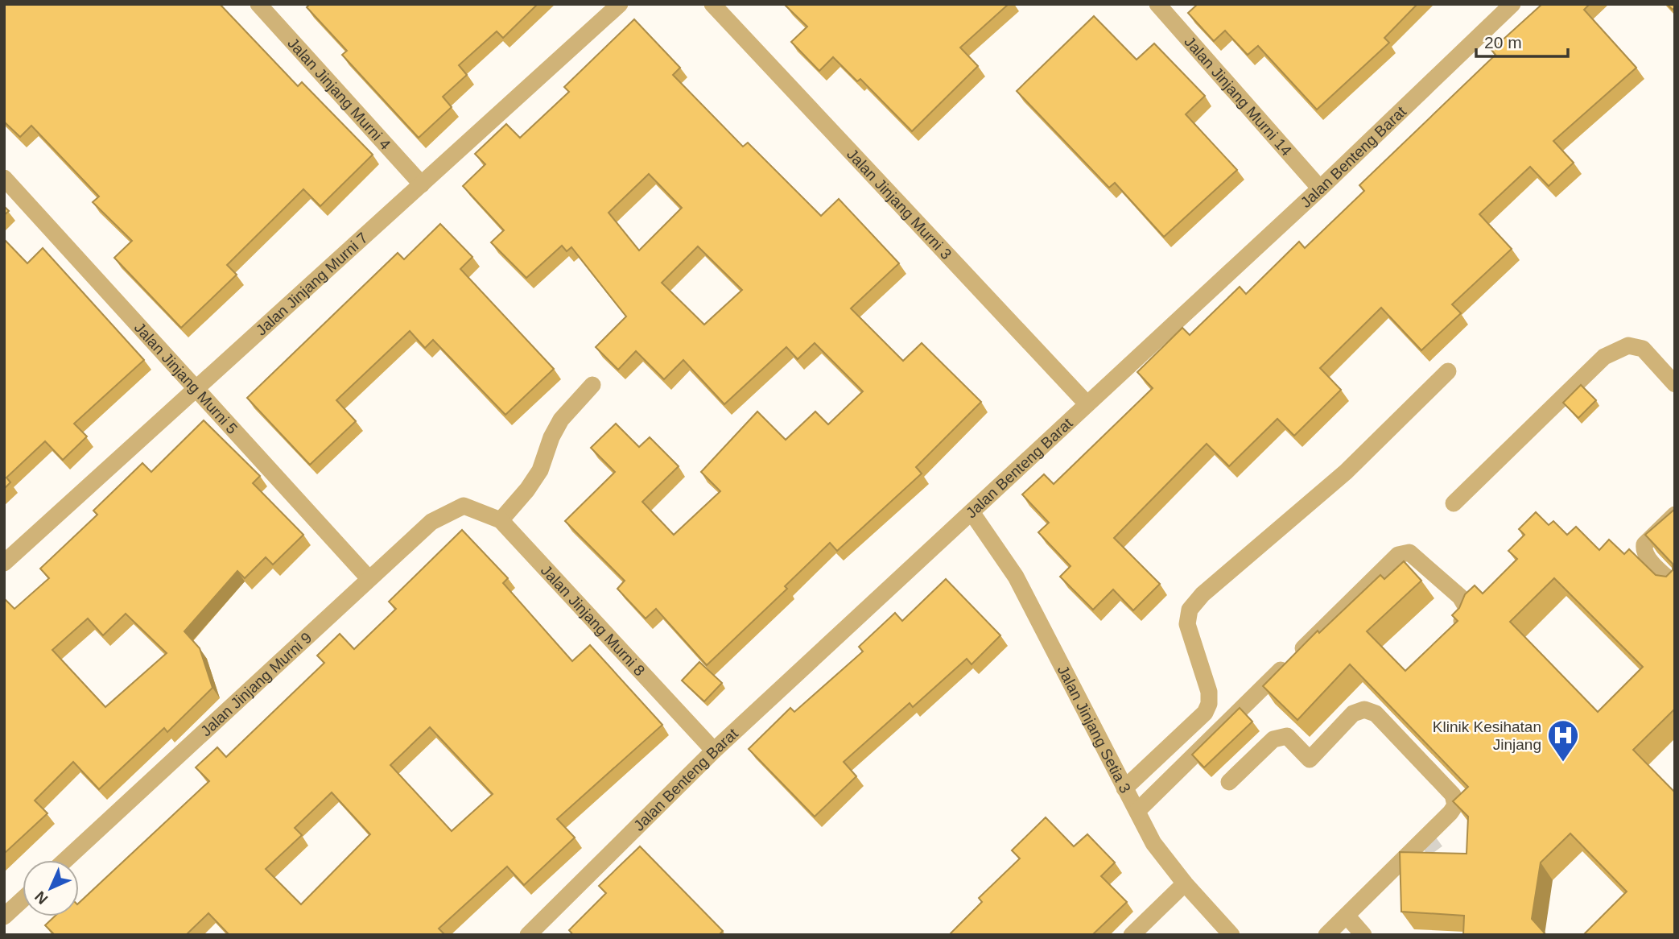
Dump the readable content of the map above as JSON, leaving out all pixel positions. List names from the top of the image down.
{
  "streets": {
    "street": [
      "Jalan Jinjang Murni 4",
      "Jalan Jinjang Murni 14",
      "Jalan Benteng Barat",
      "Jalan Jinjang Murni 3",
      "Jalan Jinjang Murni 7",
      "Jalan Jinjang Murni 5",
      "Jalan Jinjang Murni 8",
      "Jalan Jinjang Murni 9",
      "Jalan Jinjang Setia 3"
    ]
  },
  "crossings": [
    ["Jalan Jinjang Murni 4", "Jalan Jinjang Murni 7"],
    ["Jalan Jinjang Murni 14", "Jalan Benteng Barat"],
    ["Jalan Benteng Barat", "Jalan Jinjang Murni 3"],
    ["Jalan Benteng Barat", "Jalan Jinjang Murni 8"],
    ["Jalan Benteng Barat", "Jalan Jinjang Setia 3"],
    ["Jalan Jinjang Murni 7", "Jalan Jinjang Murni 5"],
    ["Jalan Jinjang Murni 5", "Jalan Jinjang Murni 9"],
    ["Jalan Jinjang Murni 8", "Jalan Jinjang Murni 9"]
  ],
  "places": {
    "hospital": ["Klinik Kesihatan Jinjang"]
  },
  "scale_bar": "20 m",
  "north": "bottom left"
}
